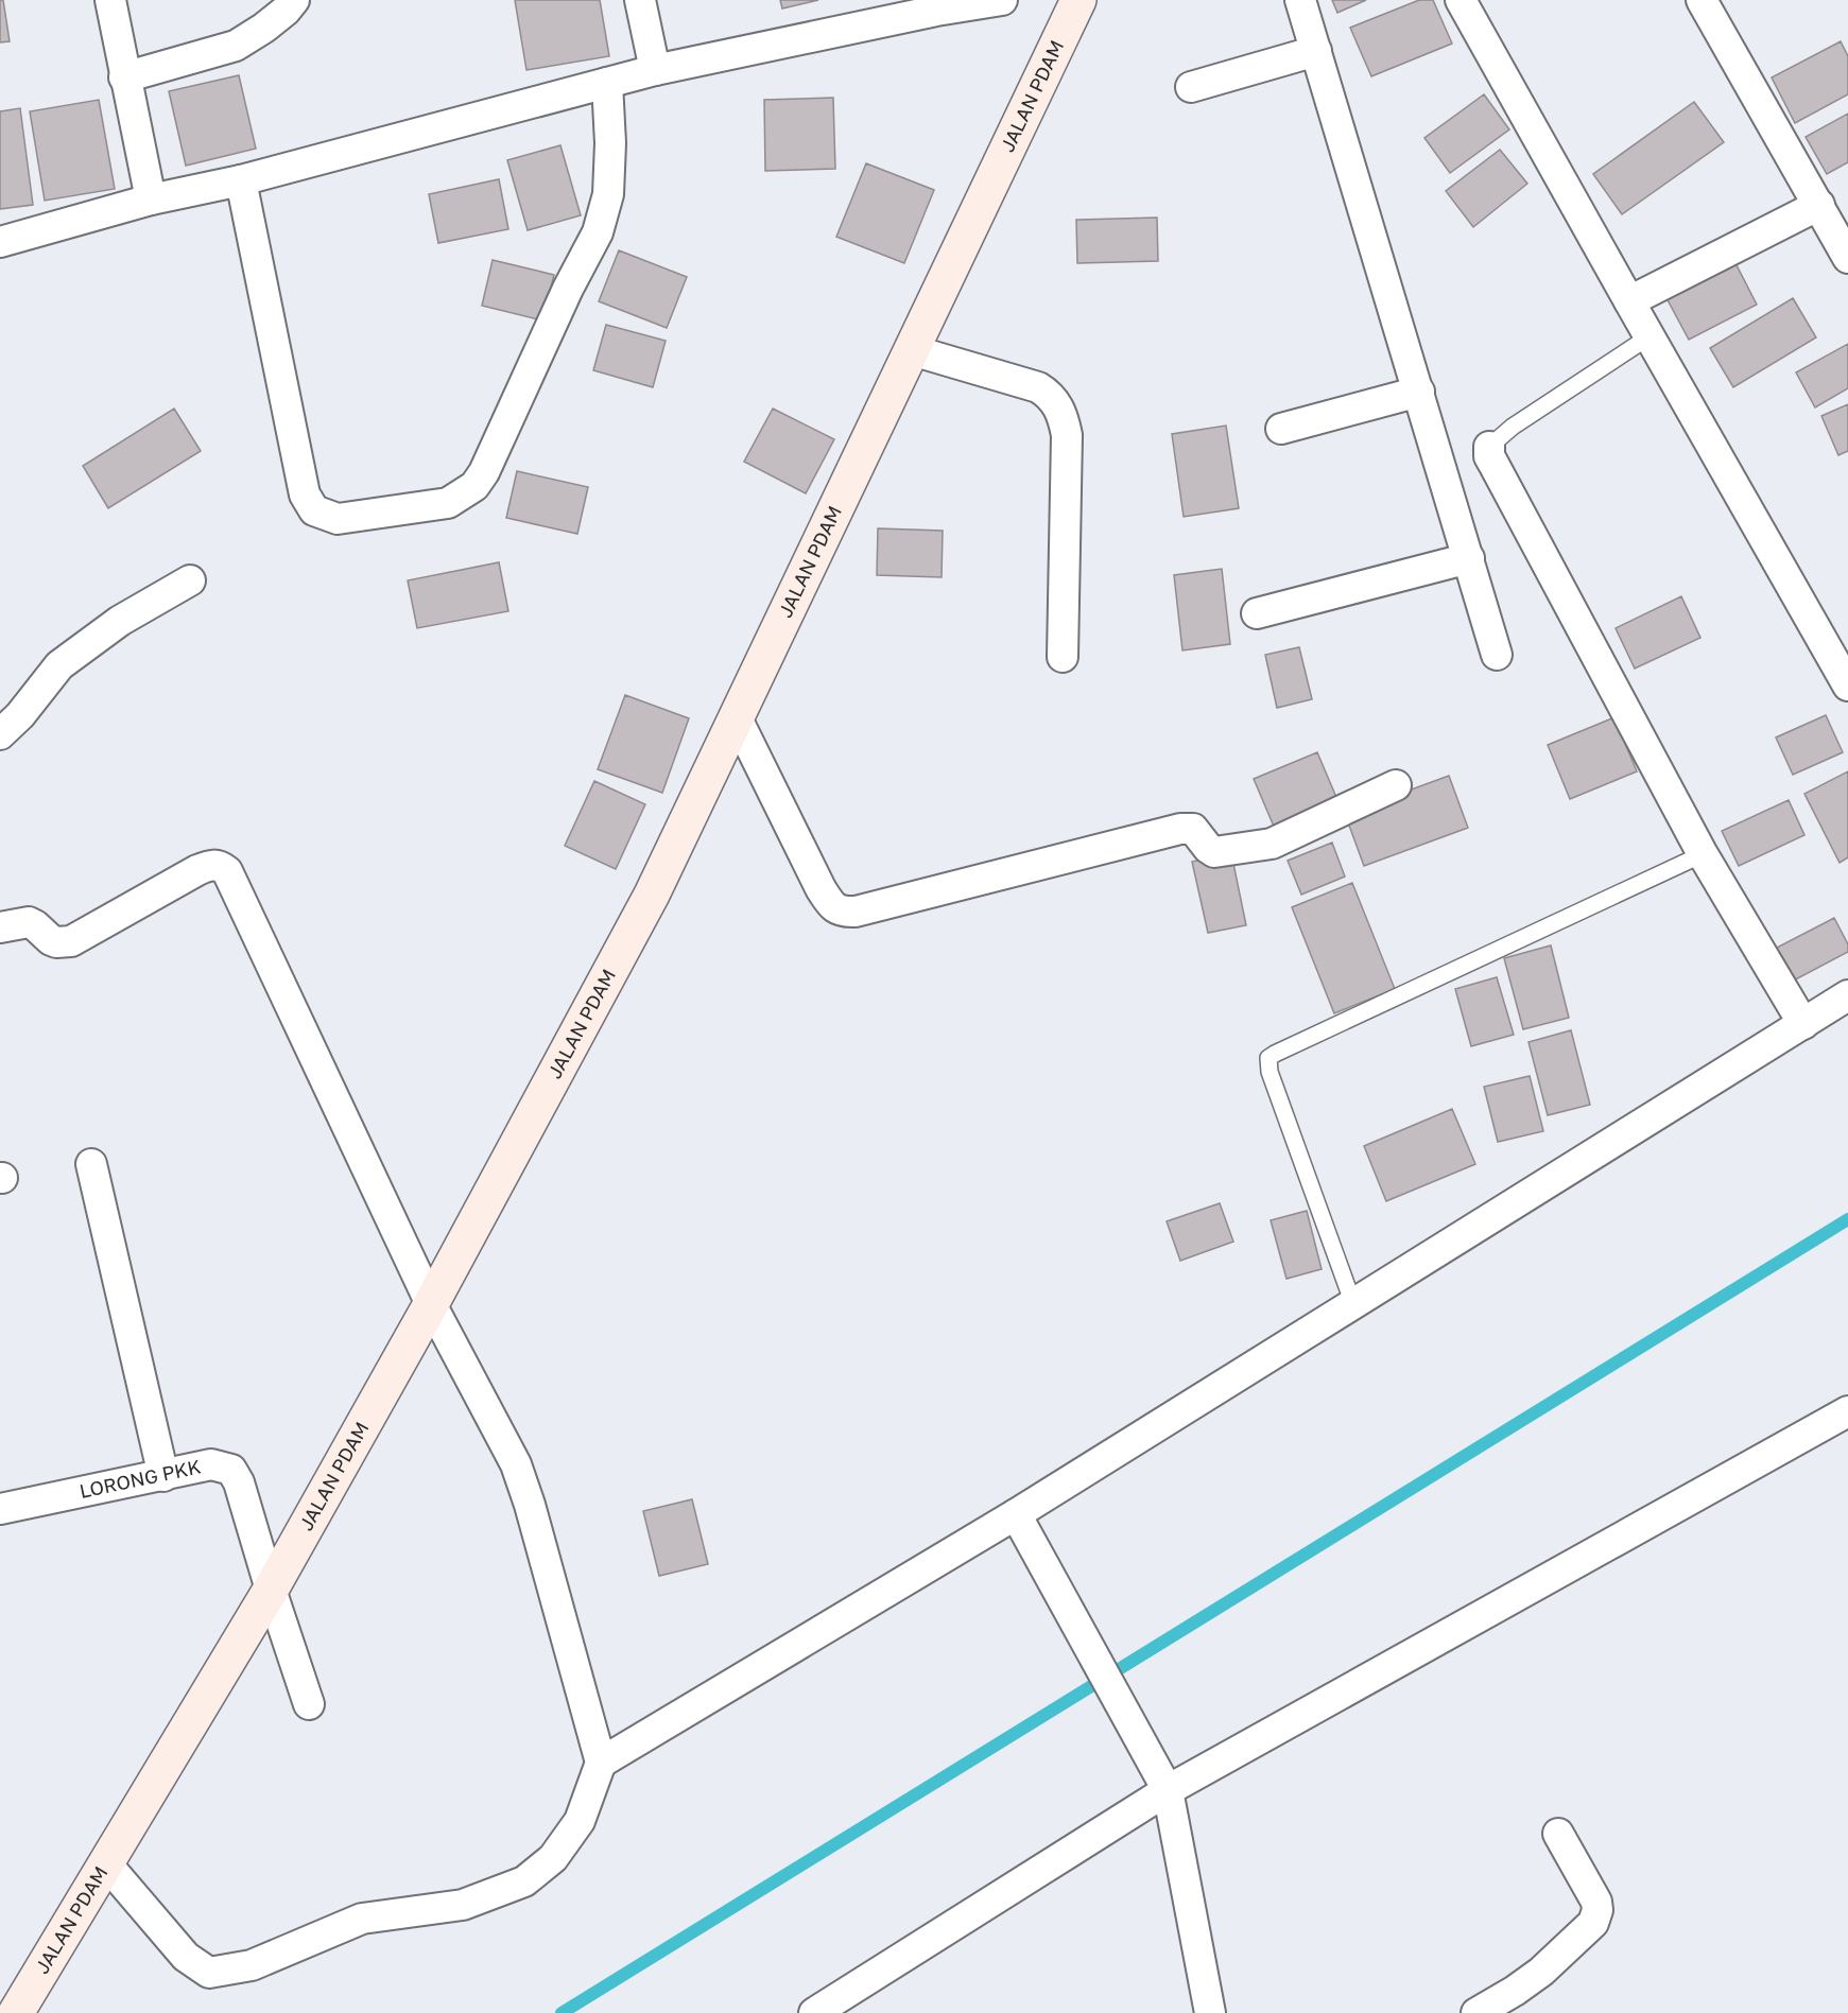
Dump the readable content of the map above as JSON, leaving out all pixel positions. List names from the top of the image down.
{
  "streets": {
    "street": ["JALAN PDAM", "LORONG PKK"]
  },
  "crossings": [
    ["JALAN PDAM", "LORONG PKK"]
  ]
}
